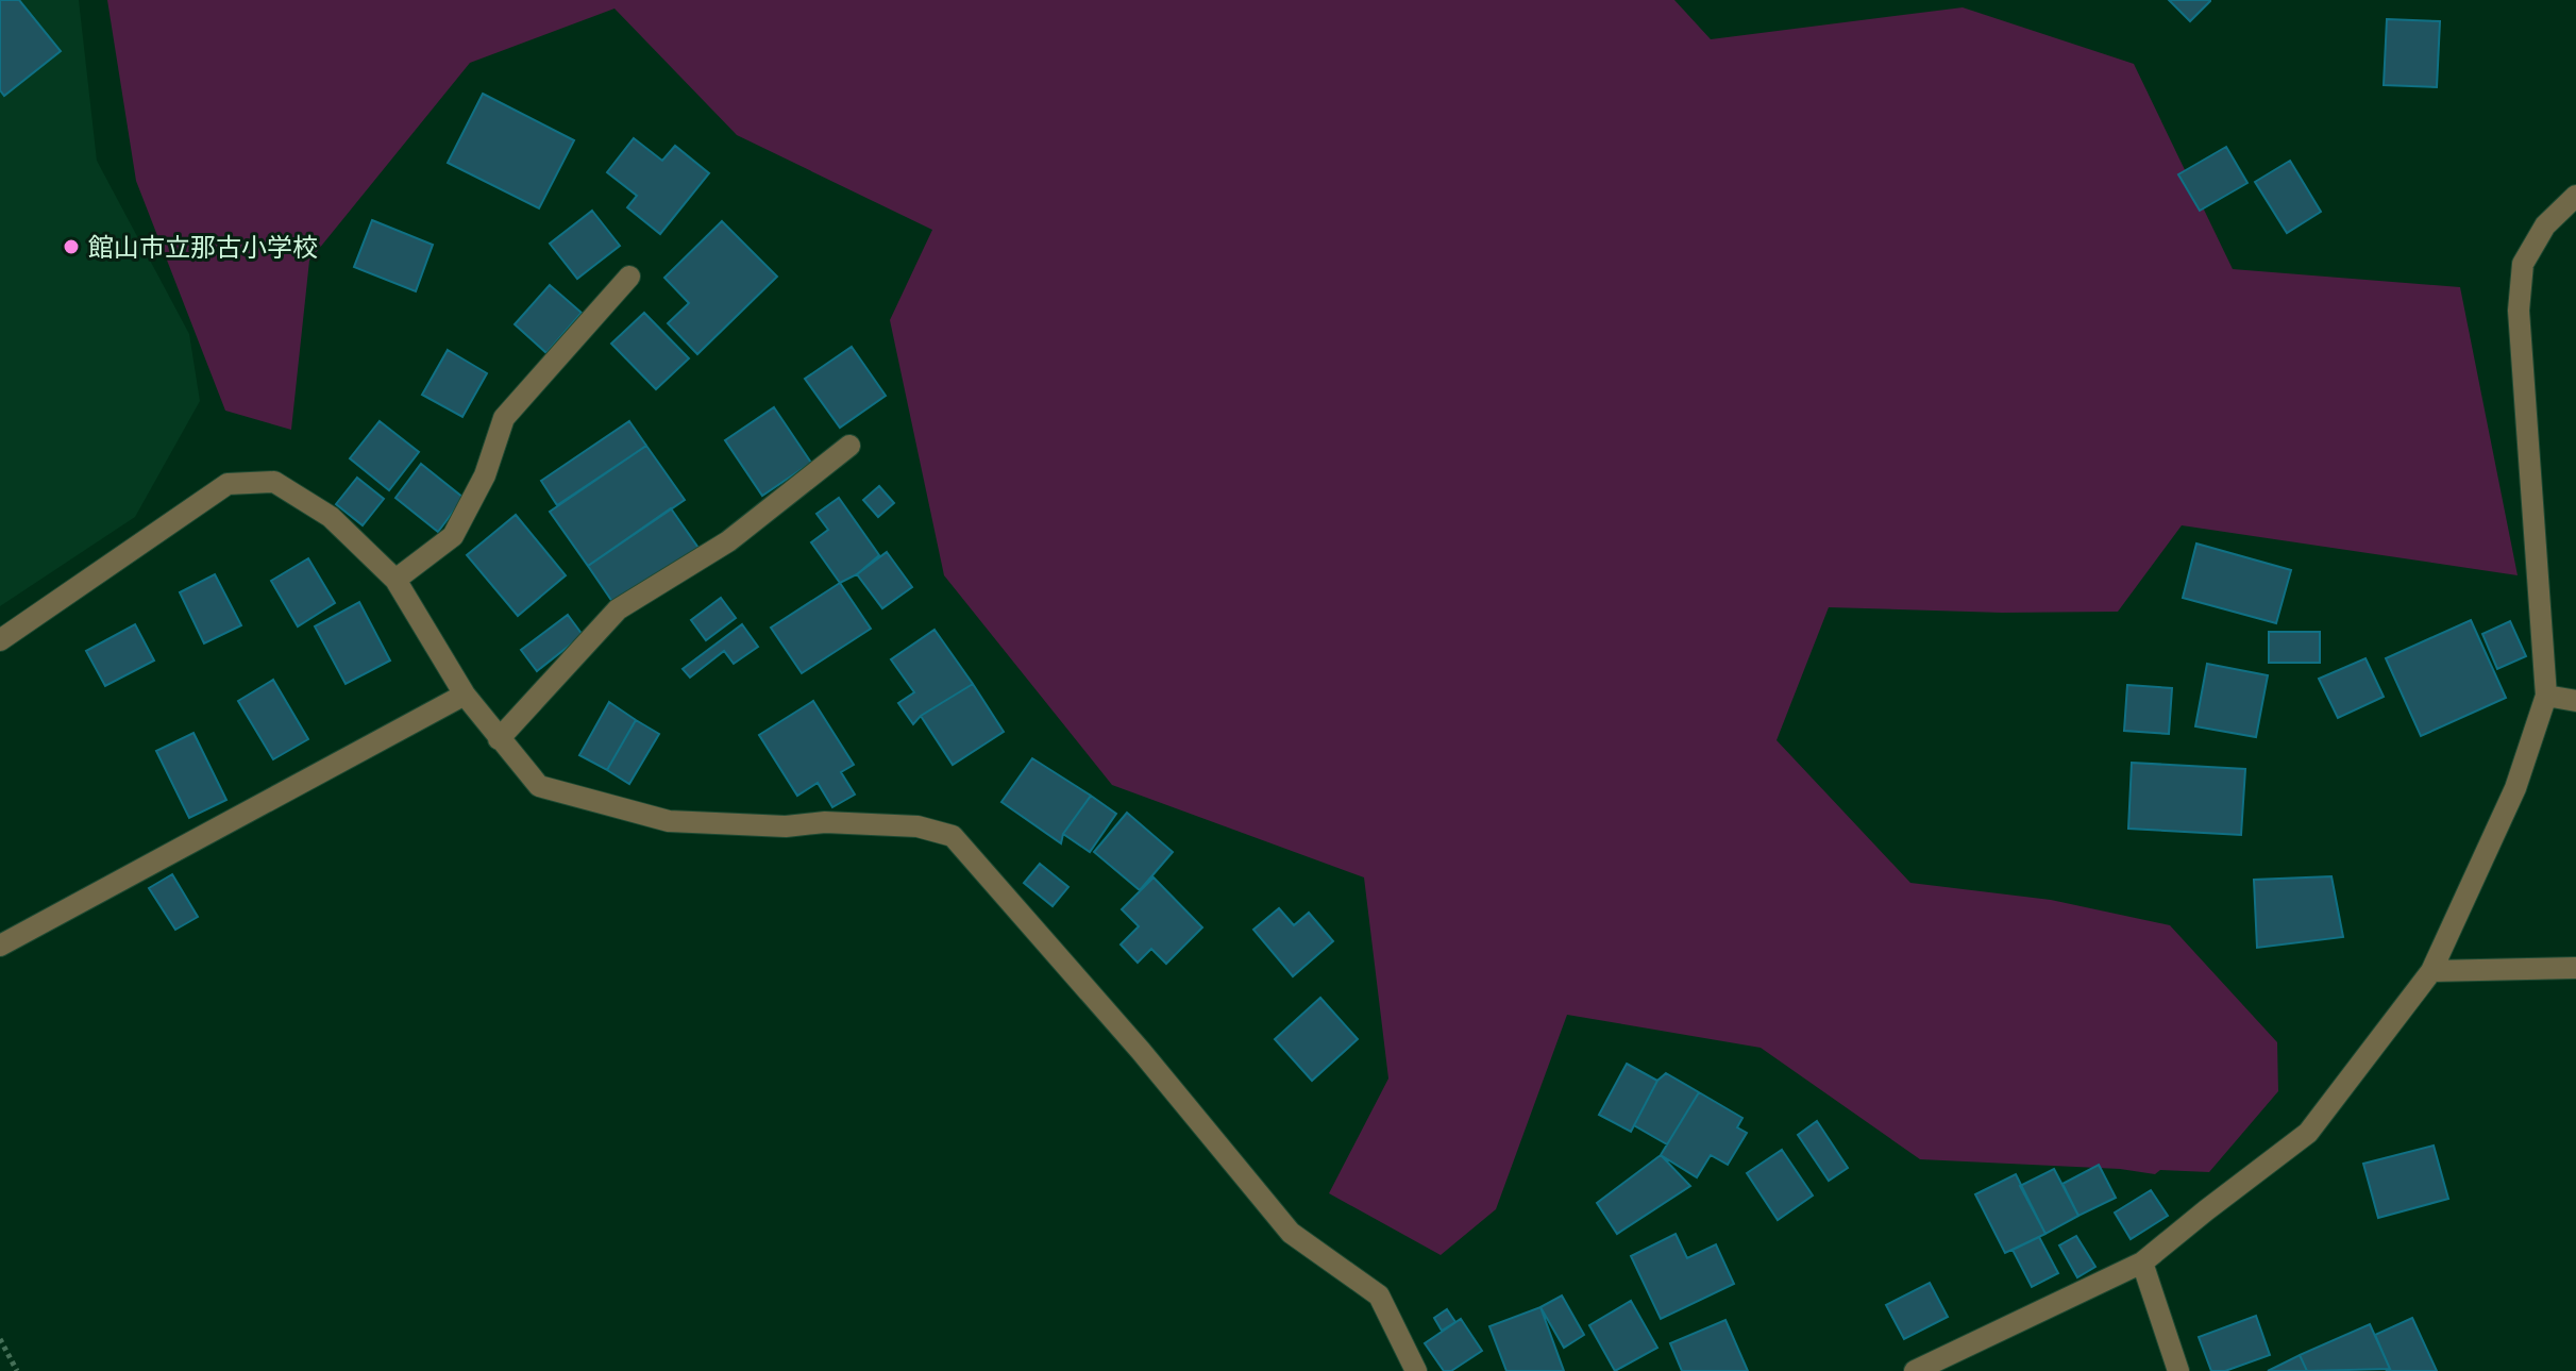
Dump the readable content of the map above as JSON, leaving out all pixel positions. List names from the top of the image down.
{
  "places": ["館山市立那古小学校"]
}
